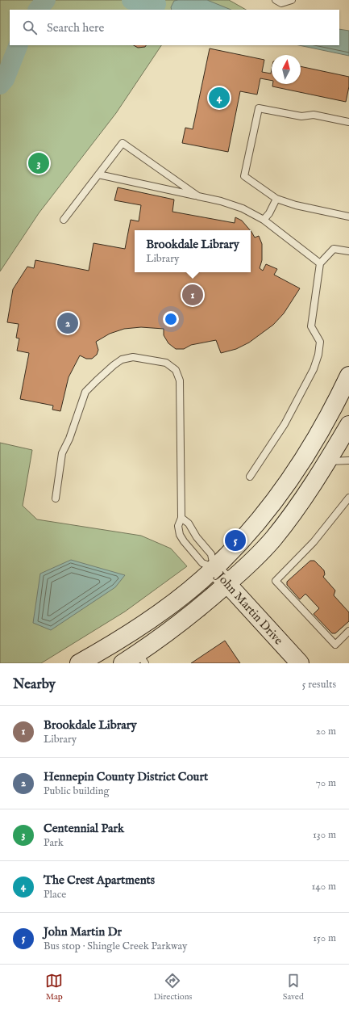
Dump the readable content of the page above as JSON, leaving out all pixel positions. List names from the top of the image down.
{
  "streets": {
    "street": ["John Martin Drive"]
  },
  "north": "top",
  "page": {
    "search": "Search here",
    "pins": [
      "4",
      "3",
      "1",
      "2",
      "5"
    ],
    "popup": ["Brookdale Library", "Library"],
    "heading": ["Nearby", "5 results"],
    "list": [
      {
        "mark": "1",
        "name": "Brookdale Library",
        "note": "Library",
        "value": "20 m"
      },
      {
        "mark": "2",
        "name": "Hennepin County District Court",
        "note": "Public building",
        "value": "70 m"
      },
      {
        "mark": "3",
        "name": "Centennial Park",
        "note": "Park",
        "value": "130 m"
      },
      {
        "mark": "4",
        "name": "The Crest Apartments",
        "note": "Place",
        "value": "140 m"
      },
      {
        "mark": "5",
        "name": "John Martin Dr",
        "note": "Bus stop · Shingle Creek Parkway",
        "value": "150 m"
      }
    ],
    "nav": ["Map", "Directions", "Saved"]
  }
}
